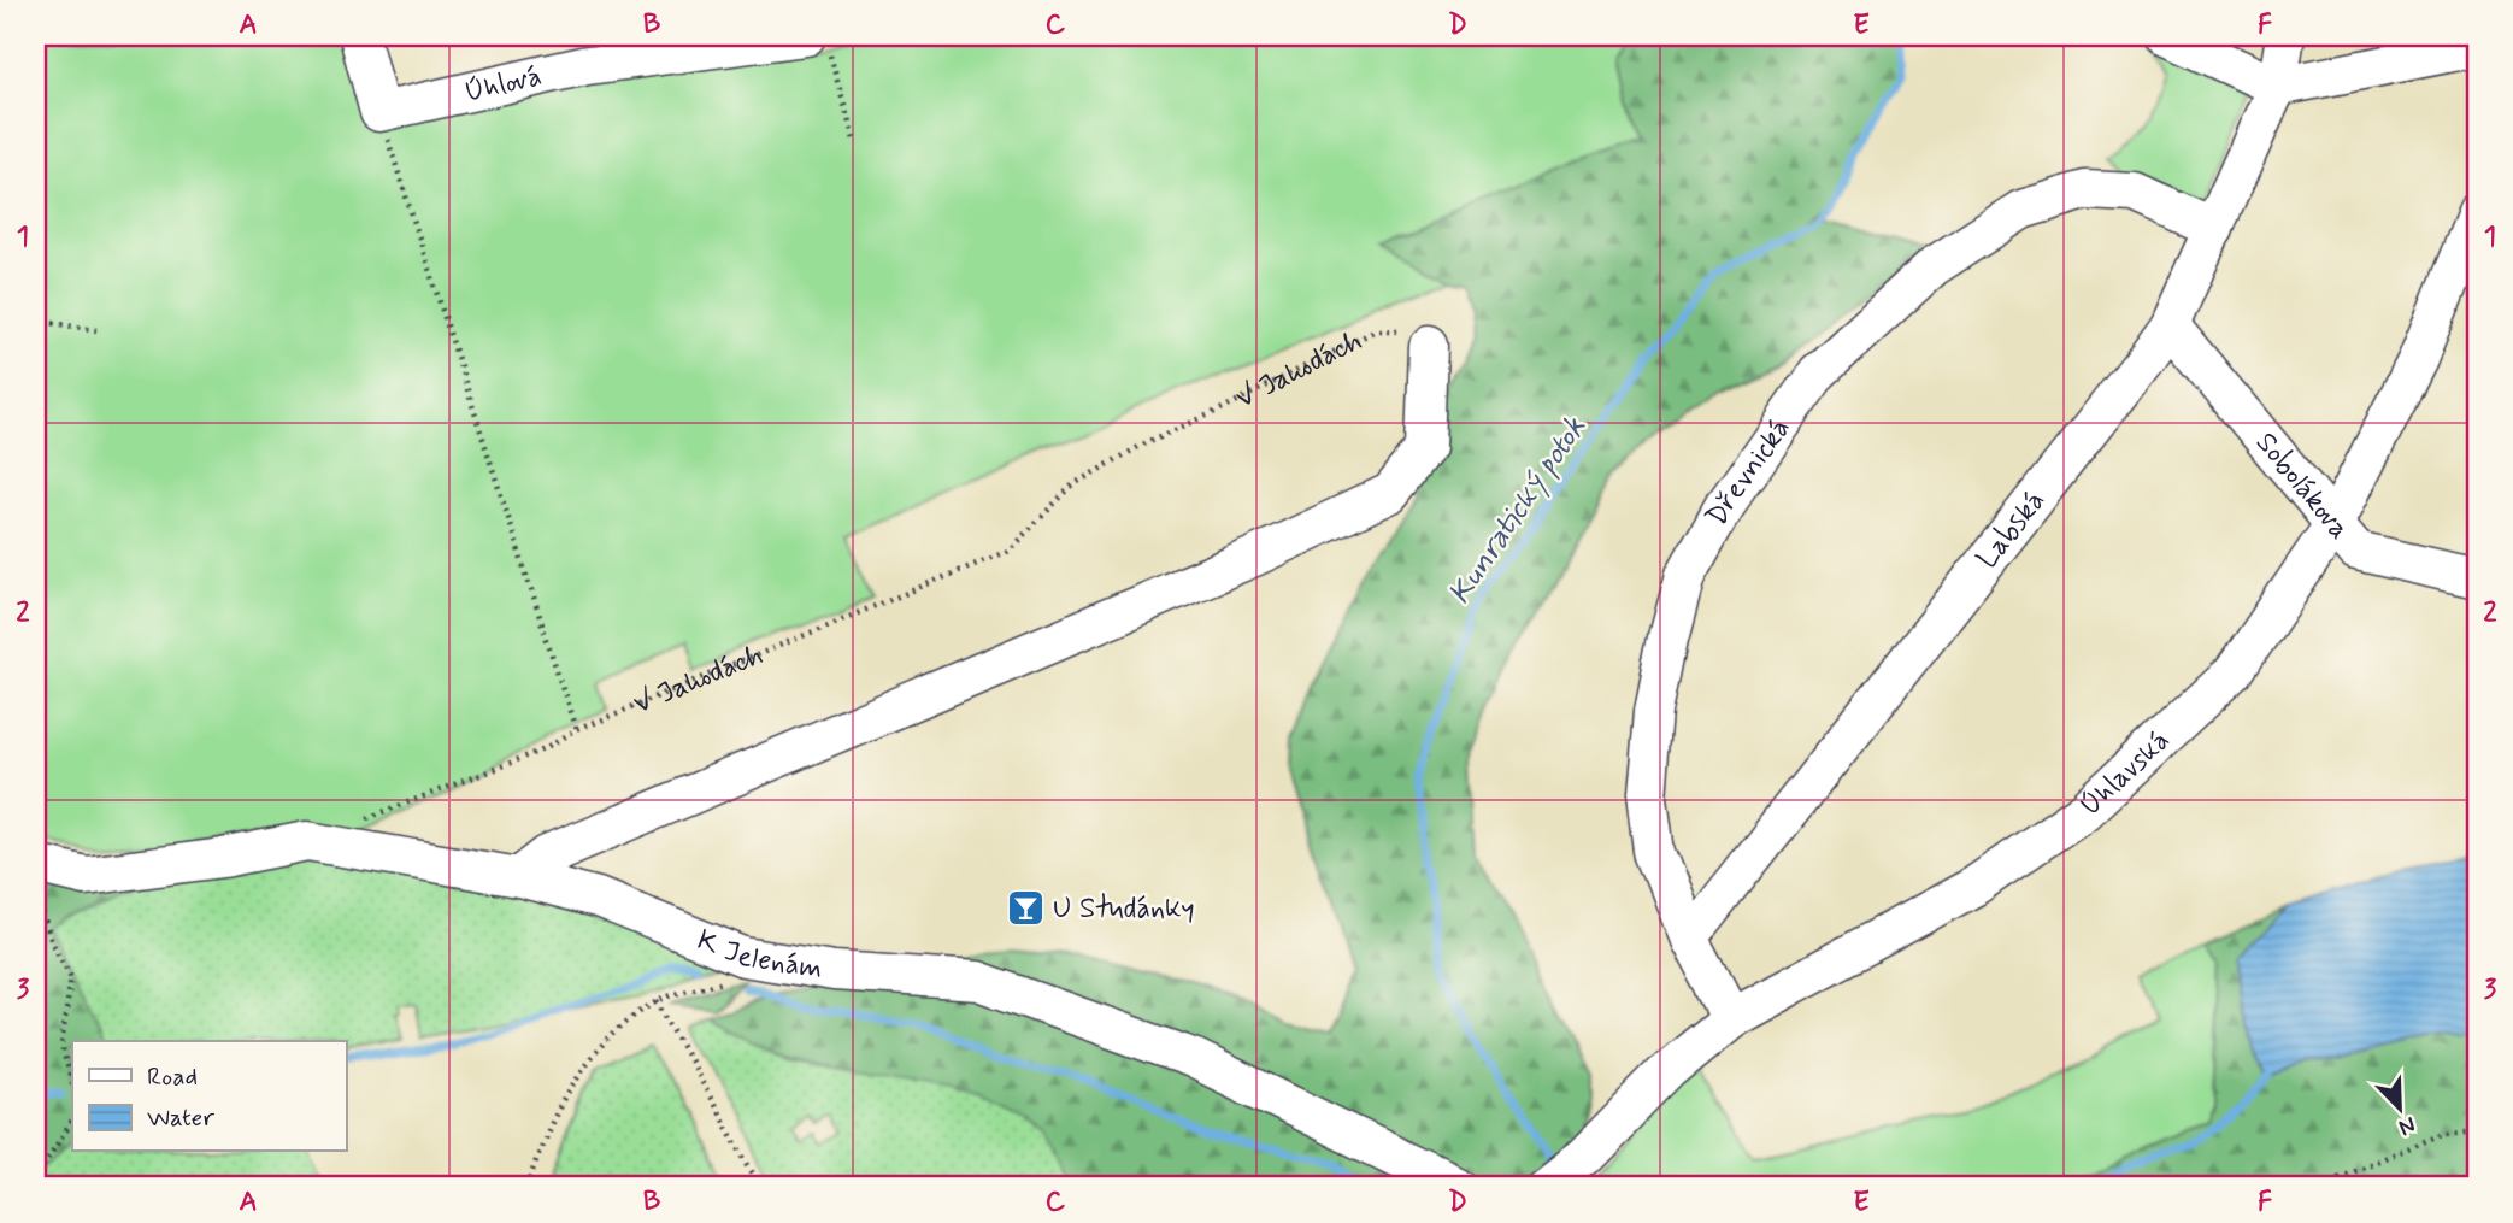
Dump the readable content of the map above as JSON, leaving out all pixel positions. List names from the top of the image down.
{
  "streets": {
    "street": [
      "Úhlová",
      "Dřevnická",
      "Sobolákova",
      "Labská",
      "Úhlavská",
      "K Jelenám"
    ],
    "path": ["V Jahodách"]
  },
  "crossings": [
    ["Dřevnická", "Labská"],
    ["Dřevnická", "Úhlavská"],
    ["Sobolákova", "Labská"],
    ["Sobolákova", "Úhlavská"]
  ],
  "water": ["Kunratický potok"],
  "places": {
    "bar": ["U Studánky"]
  },
  "legend": ["Road", "Water"],
  "north": "bottom right",
  "grid": {
    "columns": [
      "A",
      "B",
      "C",
      "D",
      "E",
      "F"
    ],
    "rows": ["1", "2", "3"]
  }
}
